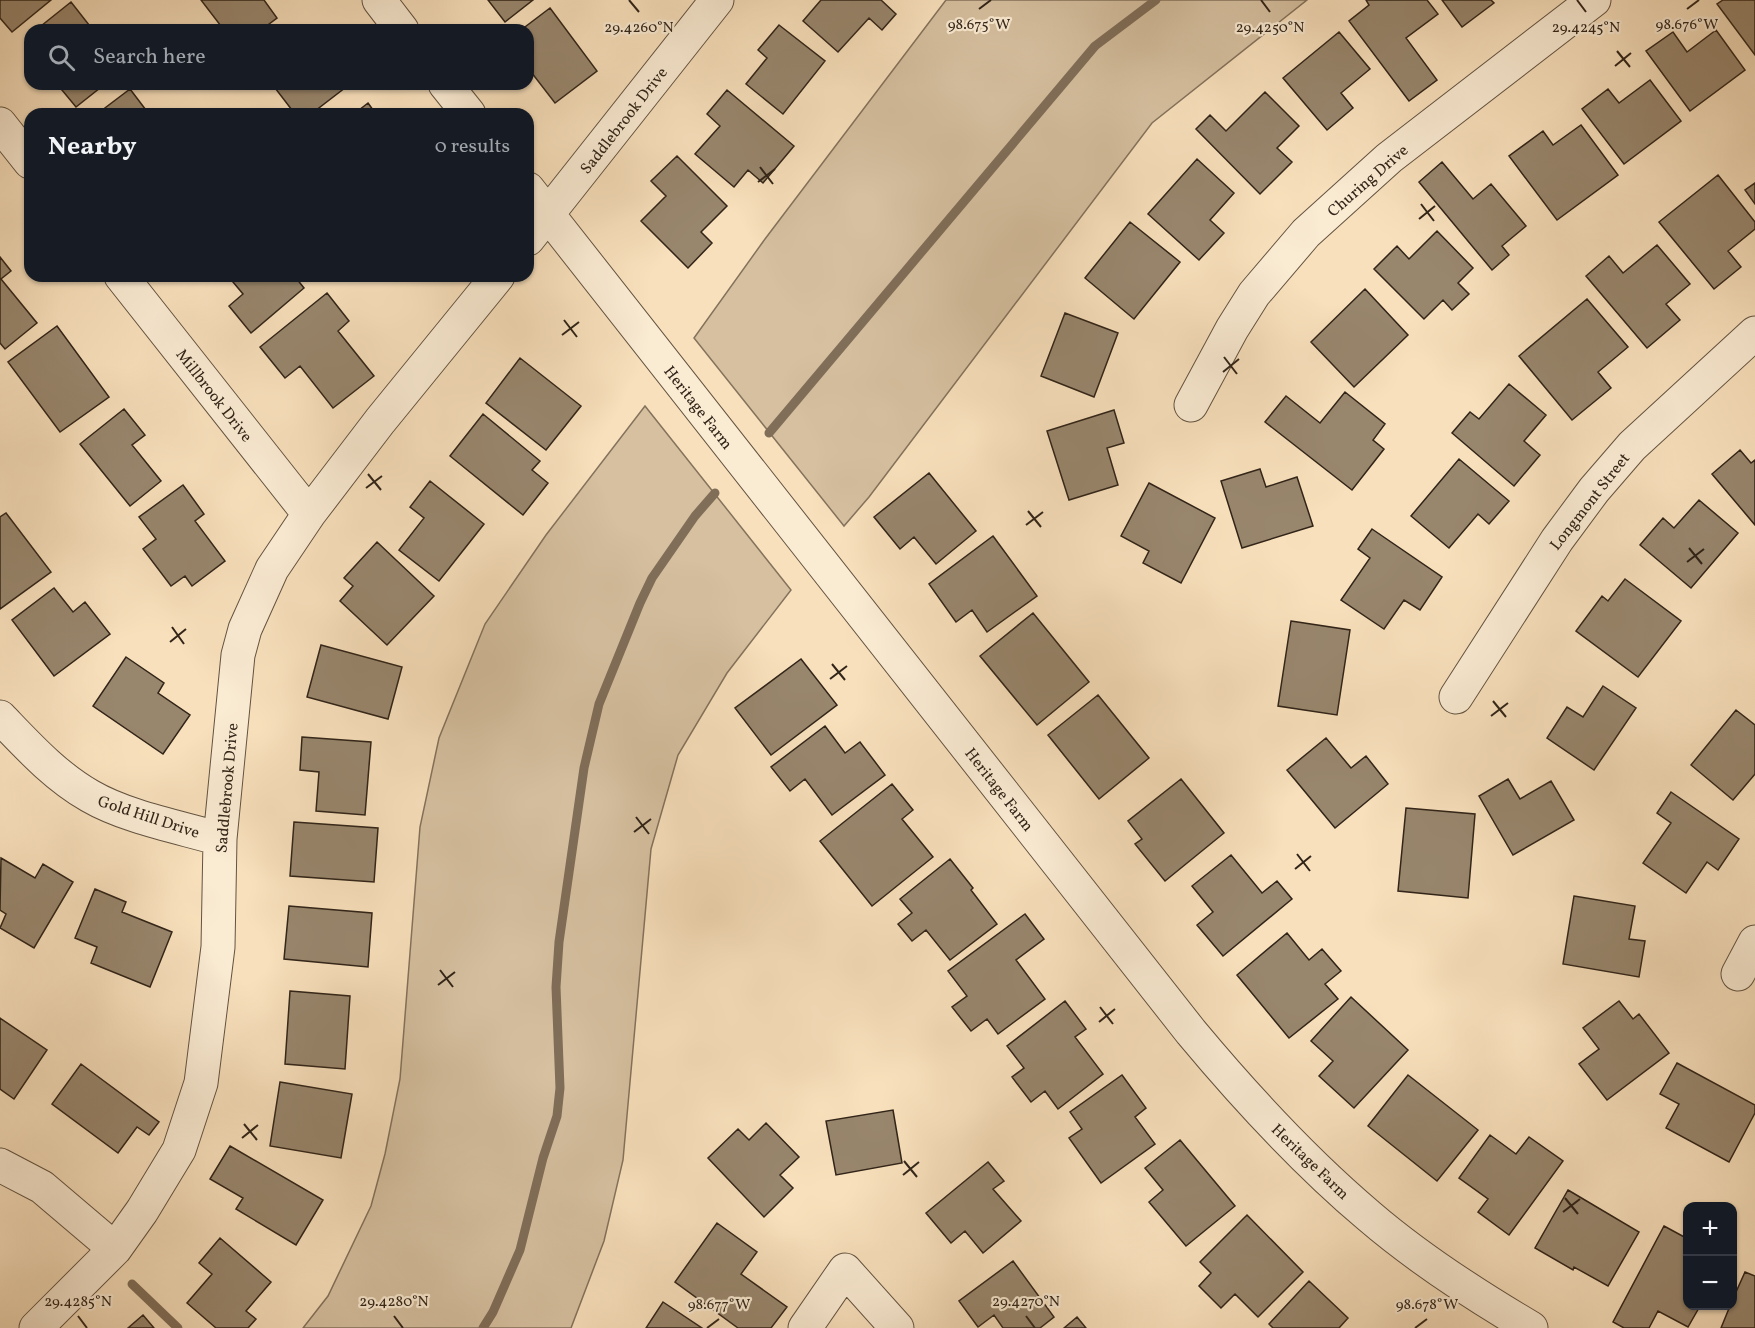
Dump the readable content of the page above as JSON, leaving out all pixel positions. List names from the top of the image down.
{
  "streets": {
    "street": [
      "Saddlebrook Drive",
      "Churing Drive",
      "Millbrook Drive",
      "Heritage Farm",
      "Longmont Street",
      "Gold Hill Drive"
    ]
  },
  "crossings": [
    ["Saddlebrook Drive", "Millbrook Drive"],
    ["Saddlebrook Drive", "Heritage Farm"],
    ["Saddlebrook Drive", "Gold Hill Drive"]
  ],
  "page": {
    "search": "Search here",
    "heading": ["Nearby", "0 results"],
    "map_buttons": ["+", "−"]
  },
  "coordinates": [
    "98.675°W",
    "98.676°W",
    "29.4260°N",
    "29.4250°N",
    "29.4245°N",
    "29.4285°N",
    "29.4280°N",
    "29.4270°N",
    "98.677°W",
    "98.678°W"
  ]
}
